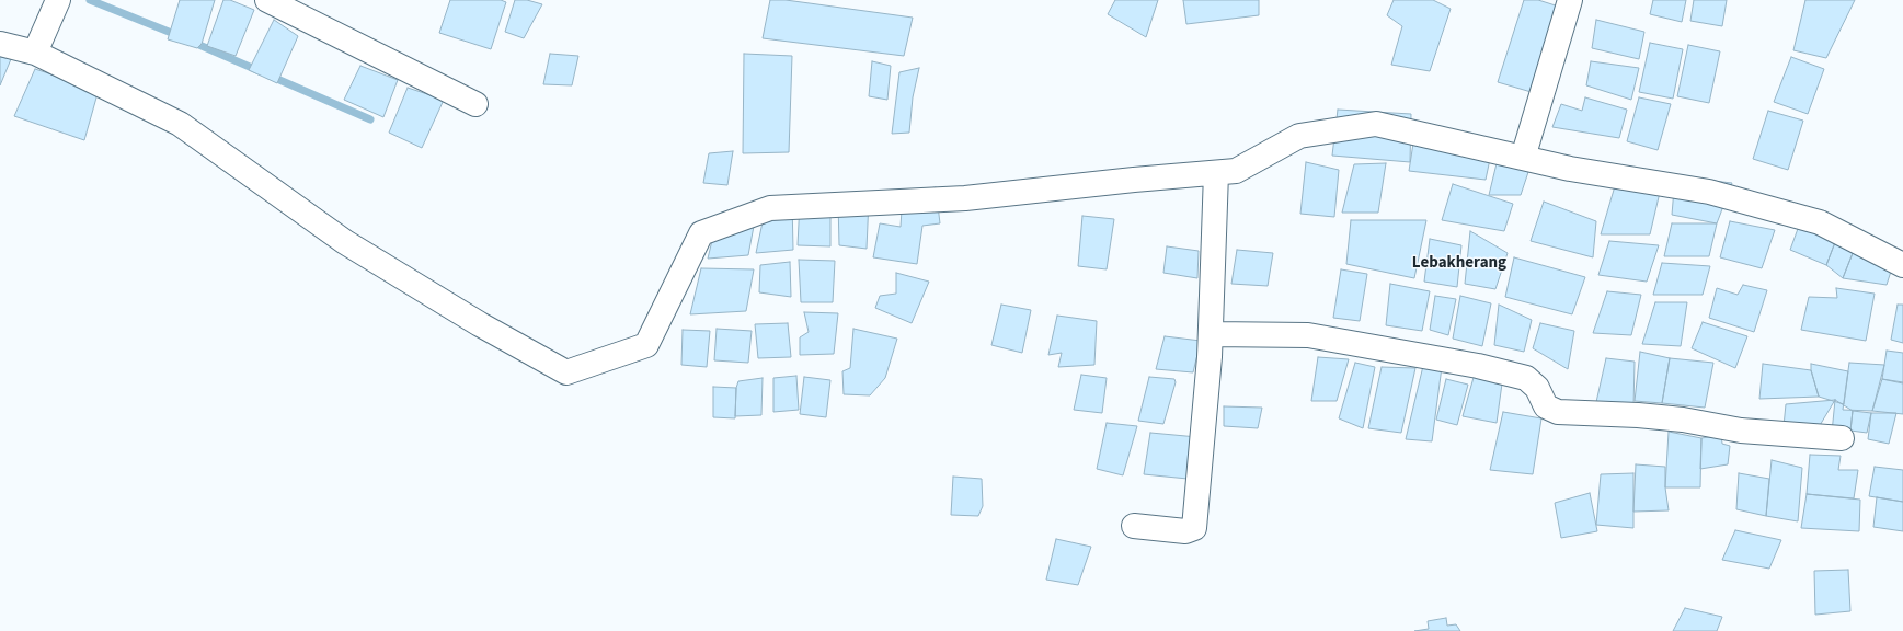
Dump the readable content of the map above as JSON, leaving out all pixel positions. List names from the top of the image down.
{
  "districts": ["Lebakherang"]
}
